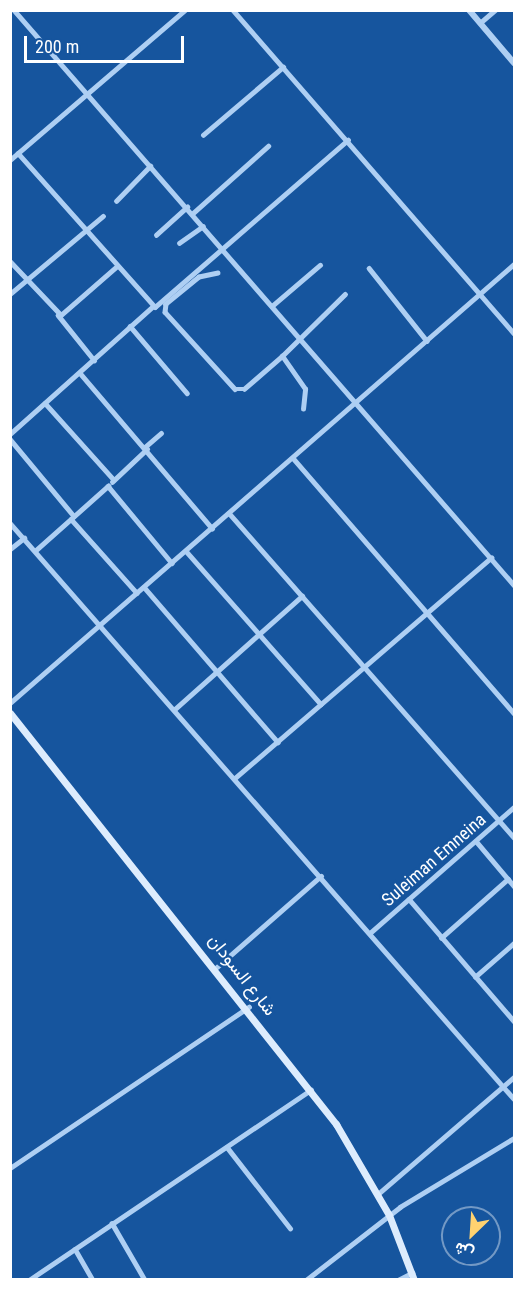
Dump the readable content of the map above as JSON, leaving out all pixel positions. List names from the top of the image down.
{
  "streets": {
    "main road": ["شارع السودان"],
    "street": ["Suleiman Emneina"]
  },
  "scale_bar": "200 m",
  "north": "bottom left"
}
